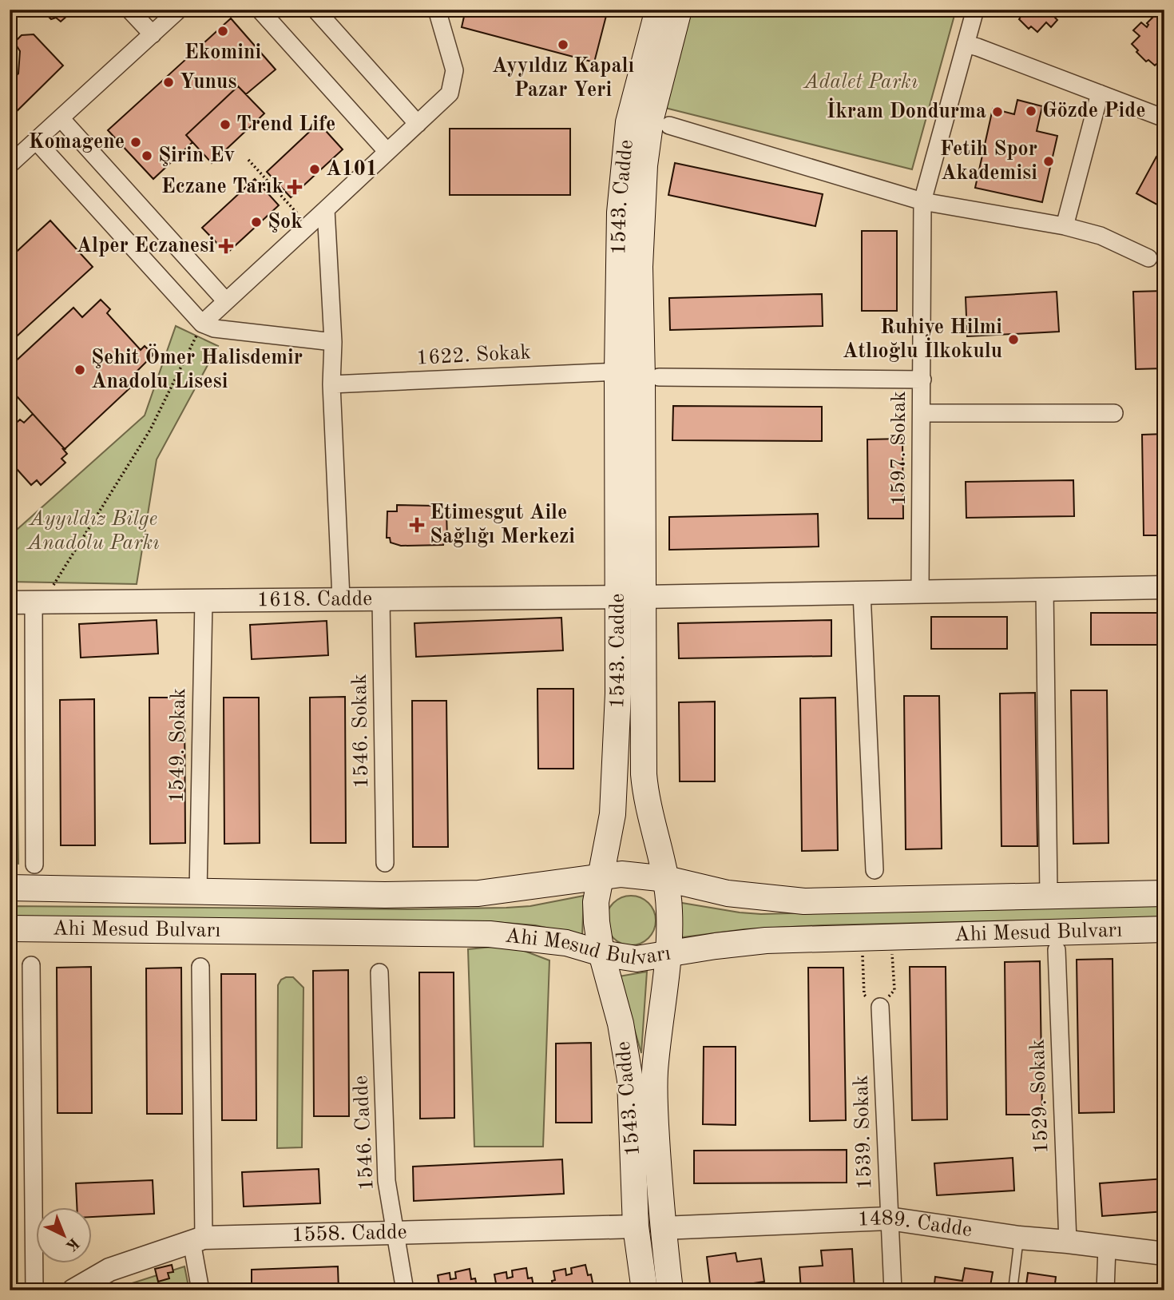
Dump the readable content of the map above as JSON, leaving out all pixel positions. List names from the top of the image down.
{
  "streets": {
    "main road": ["1543. Cadde", "Ahi Mesud Bulvarı"],
    "street": [
      "1622. Sokak",
      "1597. Sokak",
      "1618. Cadde",
      "1546. Sokak",
      "1549. Sokak",
      "1529. Sokak",
      "1539. Sokak",
      "1546. Cadde",
      "1489. Cadde",
      "1558. Cadde"
    ]
  },
  "crossings": [
    ["1543. Cadde", "1622. Sokak"],
    ["1543. Cadde", "1618. Cadde"],
    ["1543. Cadde", "Ahi Mesud Bulvarı"],
    ["1543. Cadde", "1489. Cadde"],
    ["1543. Cadde", "1558. Cadde"],
    ["1597. Sokak", "1618. Cadde"],
    ["1618. Cadde", "1546. Sokak"],
    ["1618. Cadde", "1549. Sokak"],
    ["1549. Sokak", "Ahi Mesud Bulvarı"],
    ["1529. Sokak", "1489. Cadde"],
    ["1539. Sokak", "1489. Cadde"],
    ["1546. Cadde", "1558. Cadde"]
  ],
  "parks": ["Adalet Parkı", "Ayyıldız Bilge Anadolu Parkı"],
  "places": {
    "other": [
      "Ekomini",
      "Ayyıldız Kapalı Pazar Yeri",
      "Yunus",
      "Gözde Pide",
      "İkram Dondurma",
      "Trend Life",
      "Komagene",
      "Şirin Ev",
      "Fetih Spor Akademisi",
      "A101",
      "Şok",
      "Ruhiye Hilmi Atlıoğlu İlkokulu",
      "Şehit Ömer Halisdemir Anadolu Lisesi"
    ],
    "health": ["Eczane Tarık", "Alper Eczanesi", "Etimesgut Aile Sağlığı Merkezi"]
  },
  "north": "bottom right"
}
